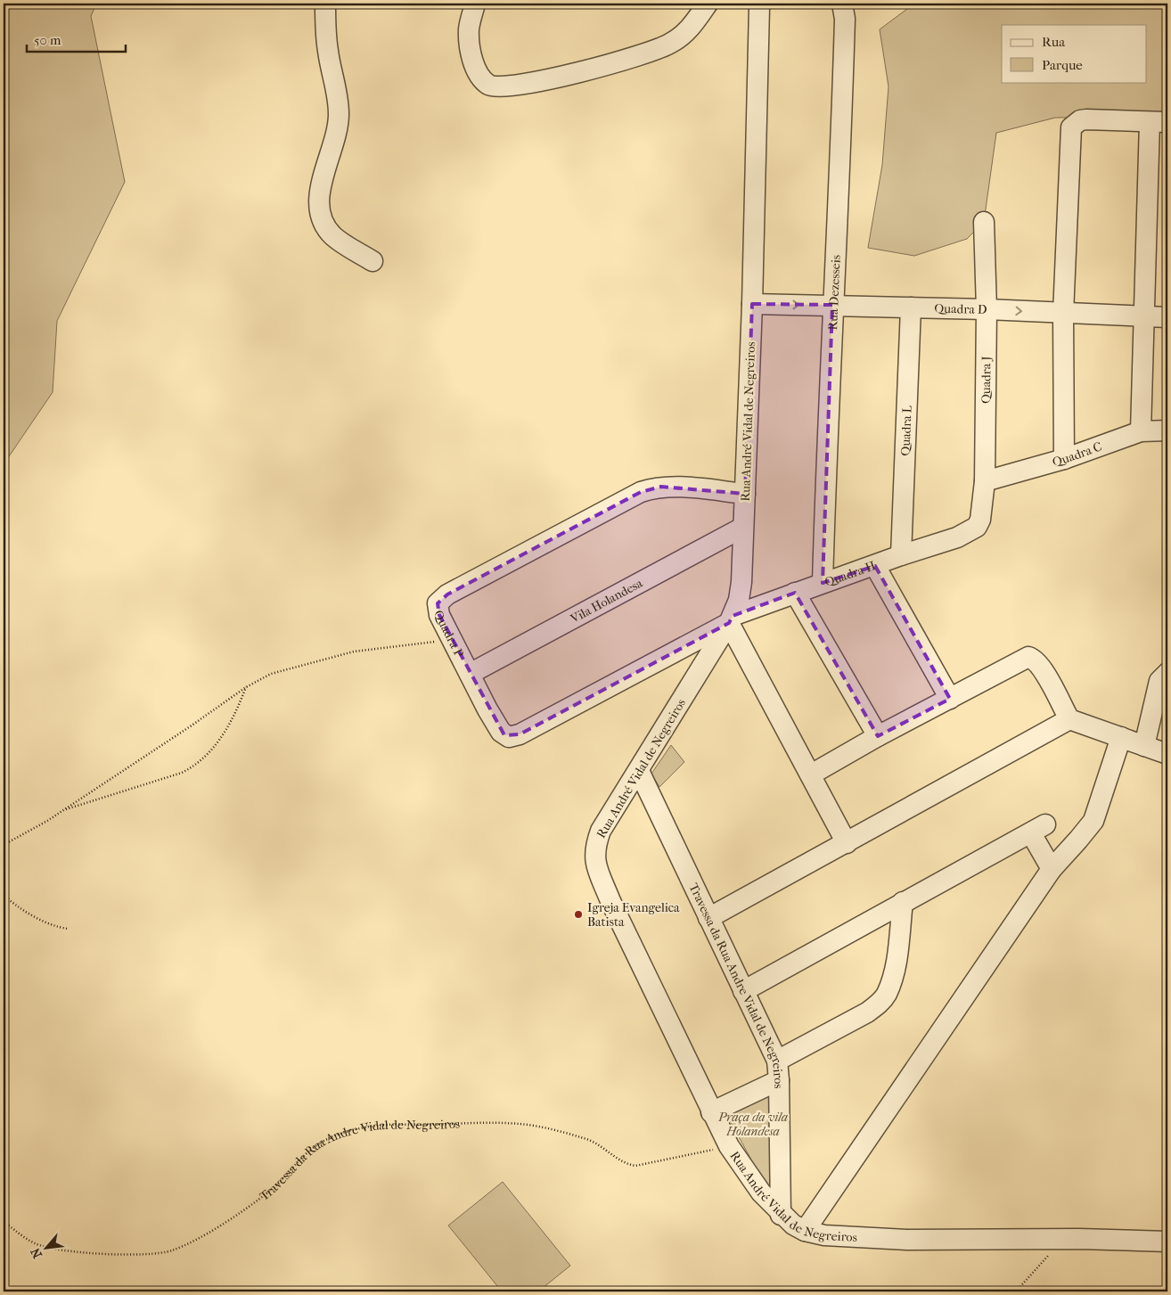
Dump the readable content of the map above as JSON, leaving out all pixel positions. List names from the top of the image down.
{
  "streets": {
    "street": [
      "Rua Dezesseis",
      "Quadra D",
      "Quadra J",
      "Rua André Vidal de Negreiros",
      "Quadra L",
      "Quadra C",
      "Quadra H",
      "Vila Holandesa",
      "Quadra P",
      "Travessa da Rua Andre Vidal de Negreiros"
    ]
  },
  "crossings": [
    ["Rua Dezesseis", "Quadra D"],
    ["Rua Dezesseis", "Quadra H"],
    ["Quadra D", "Quadra J"],
    ["Quadra D", "Rua André Vidal de Negreiros"],
    ["Quadra D", "Quadra L"],
    ["Quadra J", "Quadra C"],
    ["Quadra J", "Quadra H"],
    ["Rua André Vidal de Negreiros", "Quadra H"],
    ["Rua André Vidal de Negreiros", "Vila Holandesa"],
    ["Rua André Vidal de Negreiros", "Quadra P"],
    ["Rua André Vidal de Negreiros", "Travessa da Rua Andre Vidal de Negreiros"],
    ["Quadra L", "Quadra H"],
    ["Quadra H", "Quadra P"],
    ["Vila Holandesa", "Quadra P"]
  ],
  "parks": ["Praça da vila Holandesa"],
  "places": ["Igreja Evangelica Batista"],
  "legend": ["Rua", "Parque"],
  "scale_bar": "50 m",
  "north": "bottom left"
}
